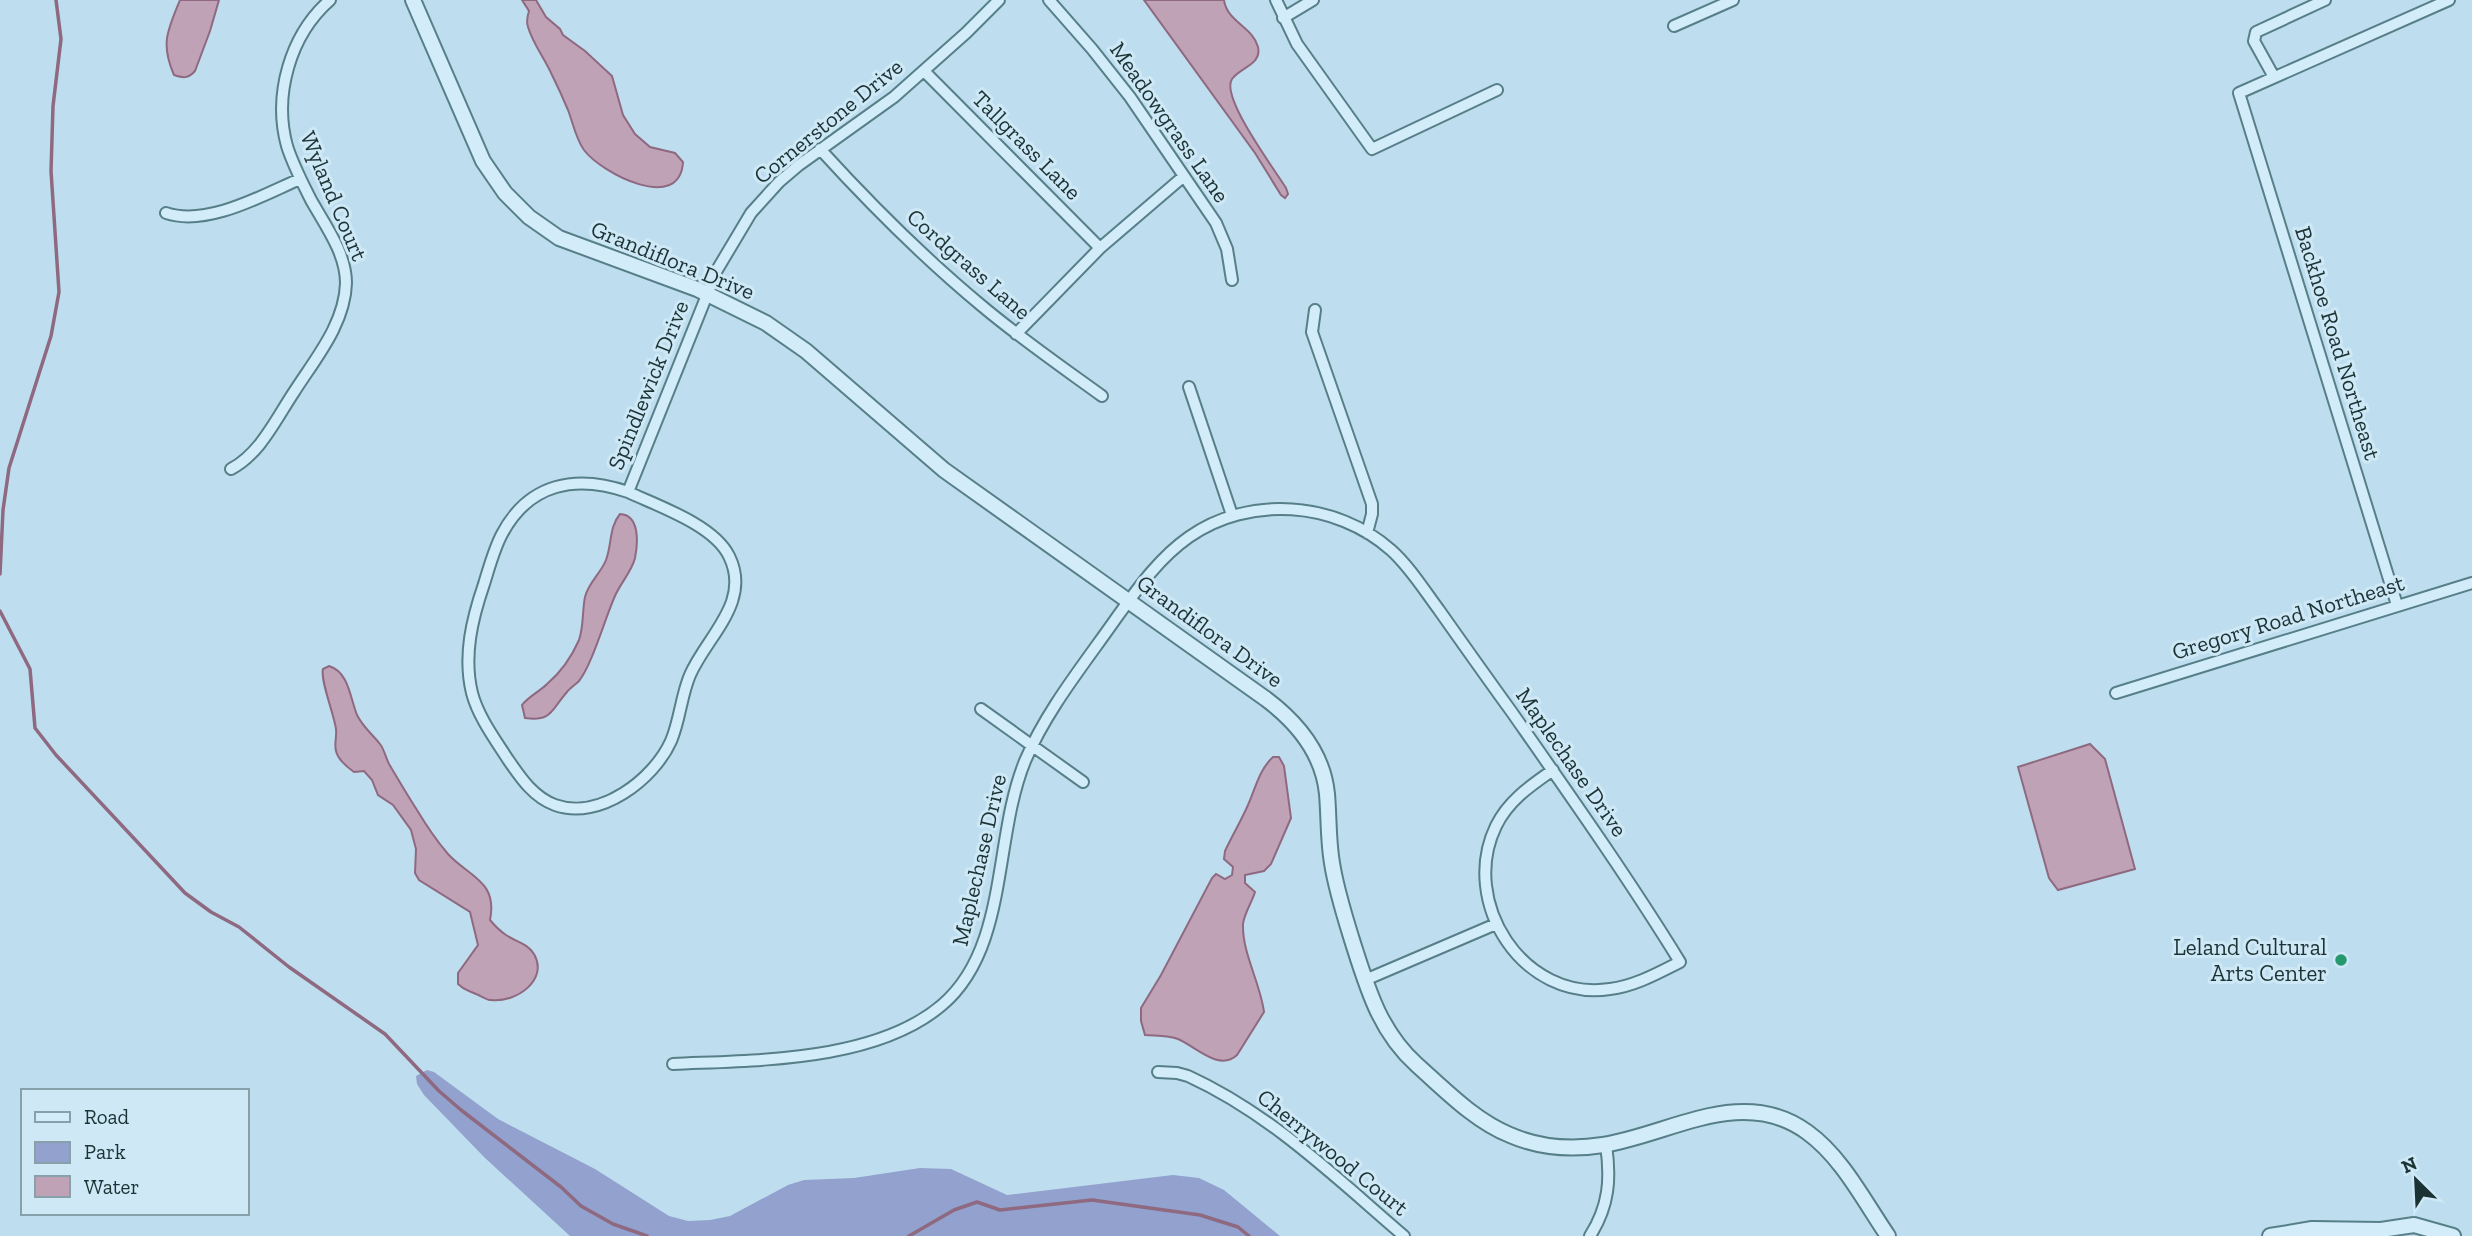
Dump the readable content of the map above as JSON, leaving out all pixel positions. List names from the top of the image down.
{
  "streets": {
    "street": [
      "Cornerstone Drive",
      "Meadowgrass Lane",
      "Tallgrass Lane",
      "Wyland Court",
      "Grandiflora Drive",
      "Cordgrass Lane",
      "Backhoe Road Northeast",
      "Spindlewick Drive",
      "Gregory Road Northeast",
      "Maplechase Drive",
      "Cherrywood Court"
    ]
  },
  "crossings": [
    ["Cornerstone Drive", "Tallgrass Lane"],
    ["Cornerstone Drive", "Grandiflora Drive"],
    ["Cornerstone Drive", "Cordgrass Lane"],
    ["Cornerstone Drive", "Spindlewick Drive"],
    ["Grandiflora Drive", "Spindlewick Drive"],
    ["Grandiflora Drive", "Maplechase Drive"],
    ["Backhoe Road Northeast", "Gregory Road Northeast"]
  ],
  "places": ["Leland Cultural Arts Center"],
  "legend": ["Road", "Park", "Water"],
  "north": "top left"
}
